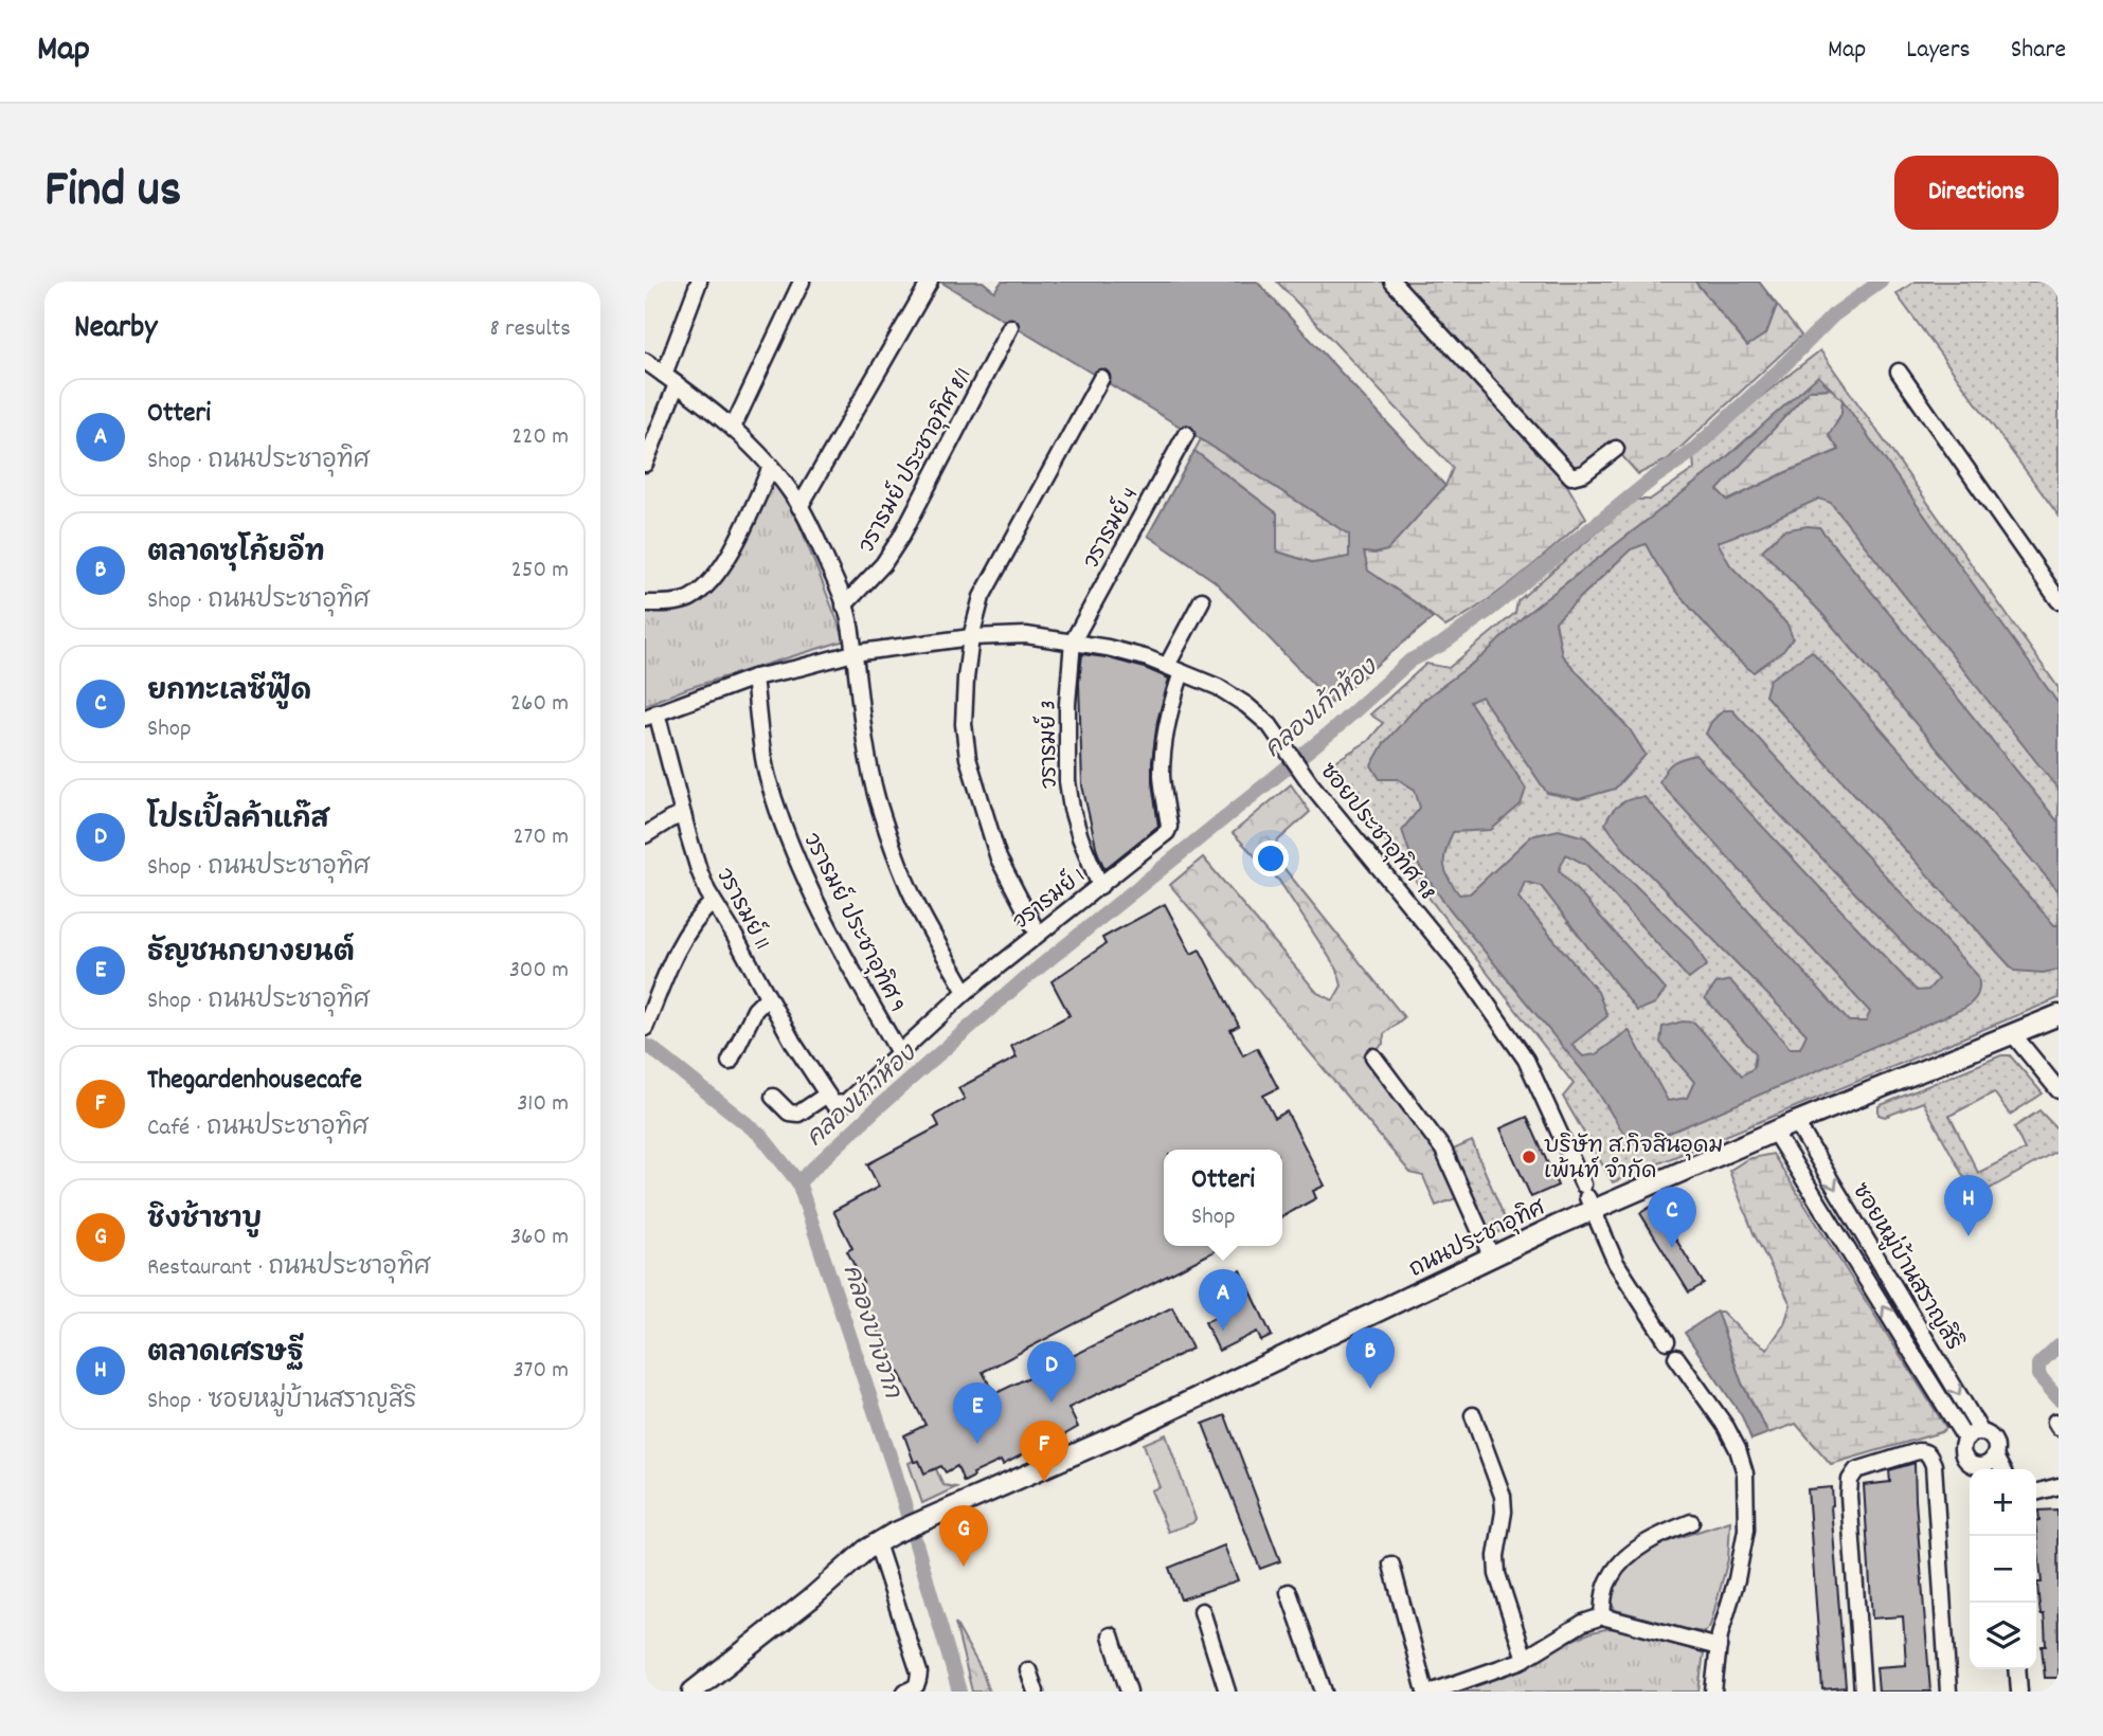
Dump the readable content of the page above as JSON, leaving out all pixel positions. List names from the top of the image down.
{
  "streets": {
    "main road": ["ถนนประชาอุทิศ"],
    "street": [
      "วรารมย์ ประชาอุทิศ 8/1",
      "วรารมย์ 4",
      "วรารมย์ 3",
      "ซอยประชาอุทิศ 98",
      "วรารมย์ 1",
      "วรารมย์ 11",
      "วรารมย์ ประชาอุทิศ 9",
      "ซอยหมู่บ้านสราญสิริ"
    ]
  },
  "crossings": [
    ["วรารมย์ 4", "วรารมย์ 3"],
    ["วรารมย์ 4", "ซอยประชาอุทิศ 98"],
    ["วรารมย์ 3", "ซอยประชาอุทิศ 98"],
    ["วรารมย์ 3", "วรารมย์ 1"],
    ["ซอยประชาอุทิศ 98", "วรารมย์ 1"],
    ["ซอยประชาอุทิศ 98", "วรารมย์ 11"],
    ["ซอยประชาอุทิศ 98", "วรารมย์ ประชาอุทิศ 9"],
    ["ซอยประชาอุทิศ 98", "ถนนประชาอุทิศ"],
    ["วรารมย์ 1", "วรารมย์ 11"],
    ["วรารมย์ 1", "วรารมย์ ประชาอุทิศ 9"],
    ["ถนนประชาอุทิศ", "ซอยหมู่บ้านสราญสิริ"]
  ],
  "water": ["คลองเก้าห้อง", "คลองบางจาก"],
  "places": ["บริษัท ส.กิจสินอุดม เพ้นท์ จำกัด"],
  "page": {
    "header": "Map",
    "nav": ["Map", "Layers", "Share"],
    "title": "Find us",
    "buttons": "Directions",
    "heading": ["Nearby", "8 results"],
    "list": [
      {
        "mark": "A",
        "name": "Otteri",
        "note": "Shop · ถนนประชาอุทิศ",
        "value": "220 m"
      },
      {
        "mark": "B",
        "name": "ตลาดซุโก้ยอีท",
        "note": "Shop · ถนนประชาอุทิศ",
        "value": "250 m"
      },
      {
        "mark": "C",
        "name": "ยกทะเลซีฟู๊ด",
        "note": "Shop",
        "value": "260 m"
      },
      {
        "mark": "D",
        "name": "โปรเปิ้ลค้าแก๊ส",
        "note": "Shop · ถนนประชาอุทิศ",
        "value": "270 m"
      },
      {
        "mark": "E",
        "name": "ธัญชนกยางยนต์",
        "note": "Shop · ถนนประชาอุทิศ",
        "value": "300 m"
      },
      {
        "mark": "F",
        "name": "Thegardenhousecafe",
        "note": "Café · ถนนประชาอุทิศ",
        "value": "310 m"
      },
      {
        "mark": "G",
        "name": "ชิงช้าชาบู",
        "note": "Restaurant · ถนนประชาอุทิศ",
        "value": "360 m"
      },
      {
        "mark": "H",
        "name": "ตลาดเศรษฐี",
        "note": "Shop · ซอยหมู่บ้านสราญสิริ",
        "value": "370 m"
      }
    ],
    "popup": ["Otteri", "Shop"],
    "pins": [
      "H",
      "C",
      "A",
      "B",
      "D",
      "E",
      "F",
      "G"
    ],
    "map_buttons": ["+", "−"]
  }
}
